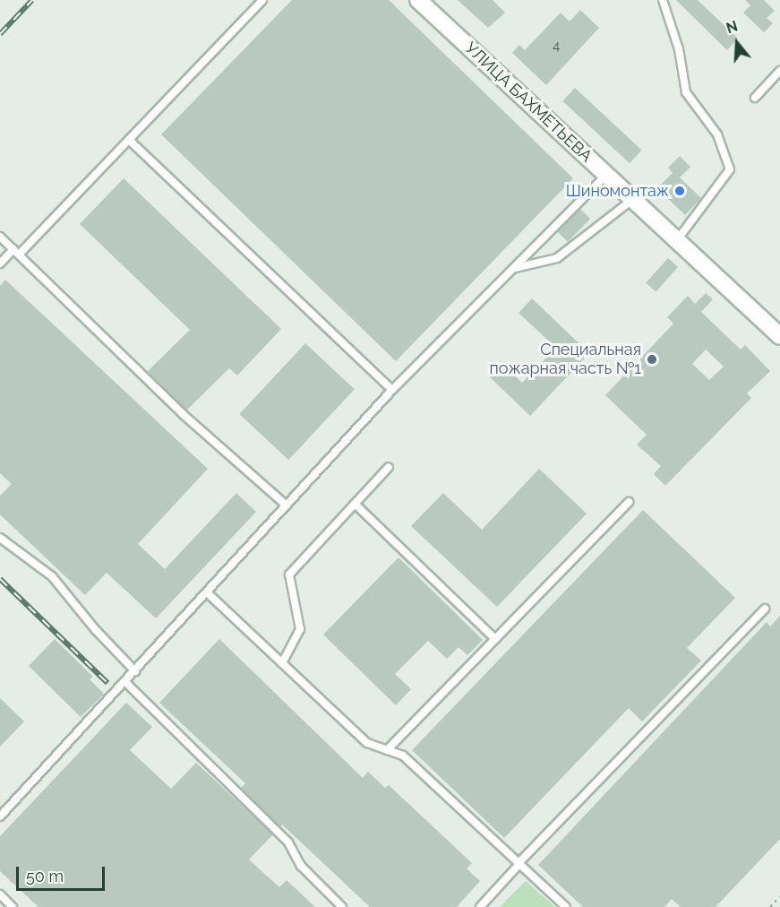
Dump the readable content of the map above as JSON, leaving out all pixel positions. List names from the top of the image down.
{
  "streets": {
    "street": ["УЛИЦА БАХМЕТЬЕВА"]
  },
  "places": ["Шиномонтаж", "Специальная пожарная часть №1"],
  "house_numbers": ["4"],
  "scale_bar": "50 m",
  "north": "top"
}
